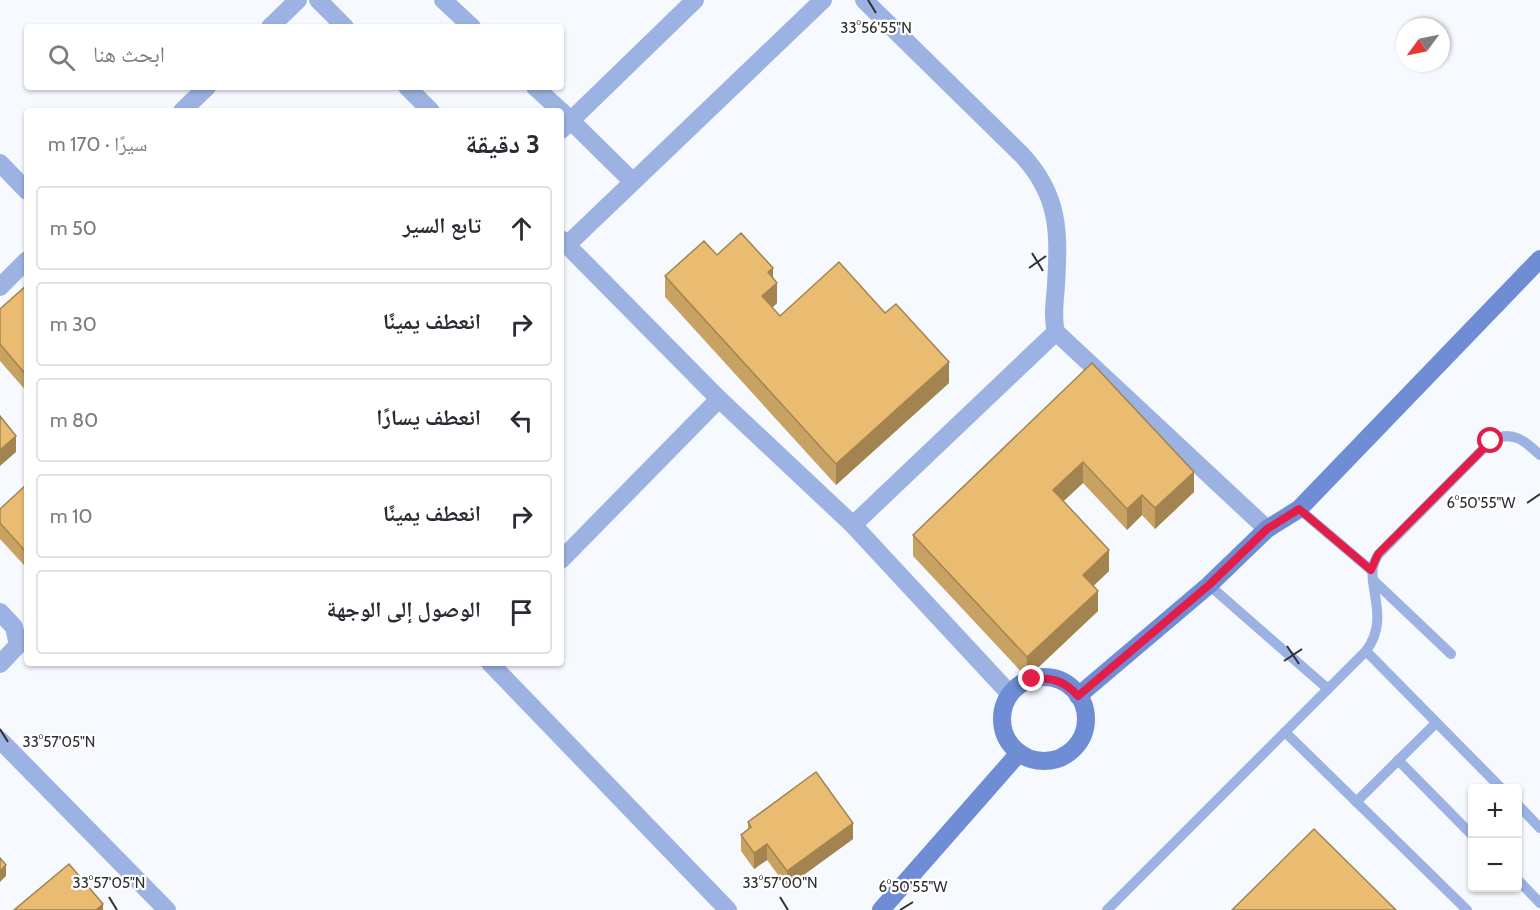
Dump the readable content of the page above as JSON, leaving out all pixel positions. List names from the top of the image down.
{
  "north": "bottom left",
  "page": {
    "search": "ابحث هنا",
    "heading": ["3 دقيقة", "سيرًا · 170 m"],
    "list": [
      ["تابع السير", "50 m"],
      ["انعطف يمينًا", "30 m"],
      ["انعطف يسارًا", "80 m"],
      ["انعطف يمينًا", "10 m"],
      "الوصول إلى الوجهة"
    ],
    "map_buttons": ["+", "−"]
  },
  "coordinates": [
    "33°56'55\"N",
    "6°50'55\"W",
    "33°57'05\"N",
    "33°57'00\"N"
  ]
}
